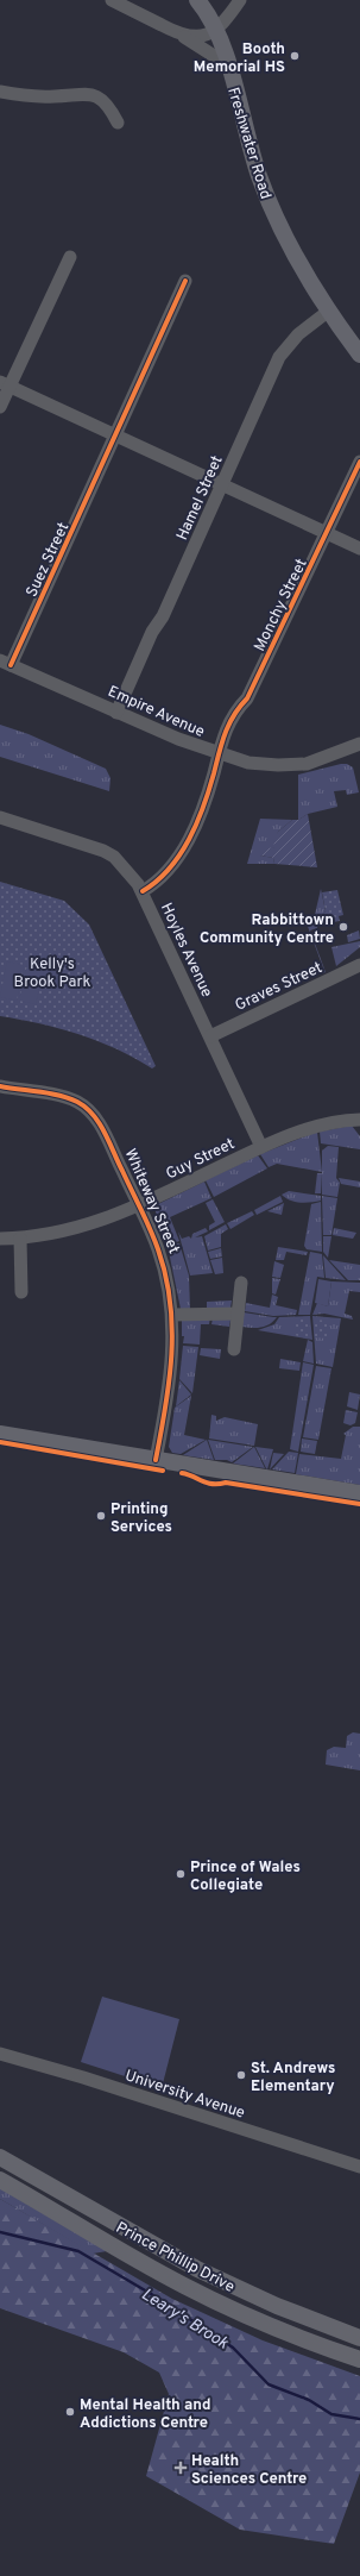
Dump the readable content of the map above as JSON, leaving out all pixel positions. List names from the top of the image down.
{
  "streets": {
    "main road": ["Freshwater Road", "Prince Phillip Drive"],
    "street": [
      "Hamel Street",
      "Suez Street",
      "Monchy Street",
      "Empire Avenue",
      "Hoyles Avenue",
      "Graves Street",
      "Guy Street",
      "Whiteway Street",
      "University Avenue"
    ]
  },
  "crossings": [
    ["Freshwater Road", "Hamel Street"],
    ["Hamel Street", "Empire Avenue"],
    ["Suez Street", "Empire Avenue"],
    ["Monchy Street", "Empire Avenue"],
    ["Monchy Street", "Hoyles Avenue"],
    ["Hoyles Avenue", "Graves Street"],
    ["Hoyles Avenue", "Guy Street"],
    ["Guy Street", "Whiteway Street"]
  ],
  "water": ["Leary's Brook"],
  "parks": ["Kelly's Brook Park"],
  "places": {
    "other": [
      "Booth Memorial HS",
      "Rabbittown Community Centre",
      "Printing Services",
      "Prince of Wales Collegiate",
      "St. Andrews Elementary",
      "Mental Health and Addictions Centre"
    ],
    "health": ["Health Sciences Centre"]
  }
}
